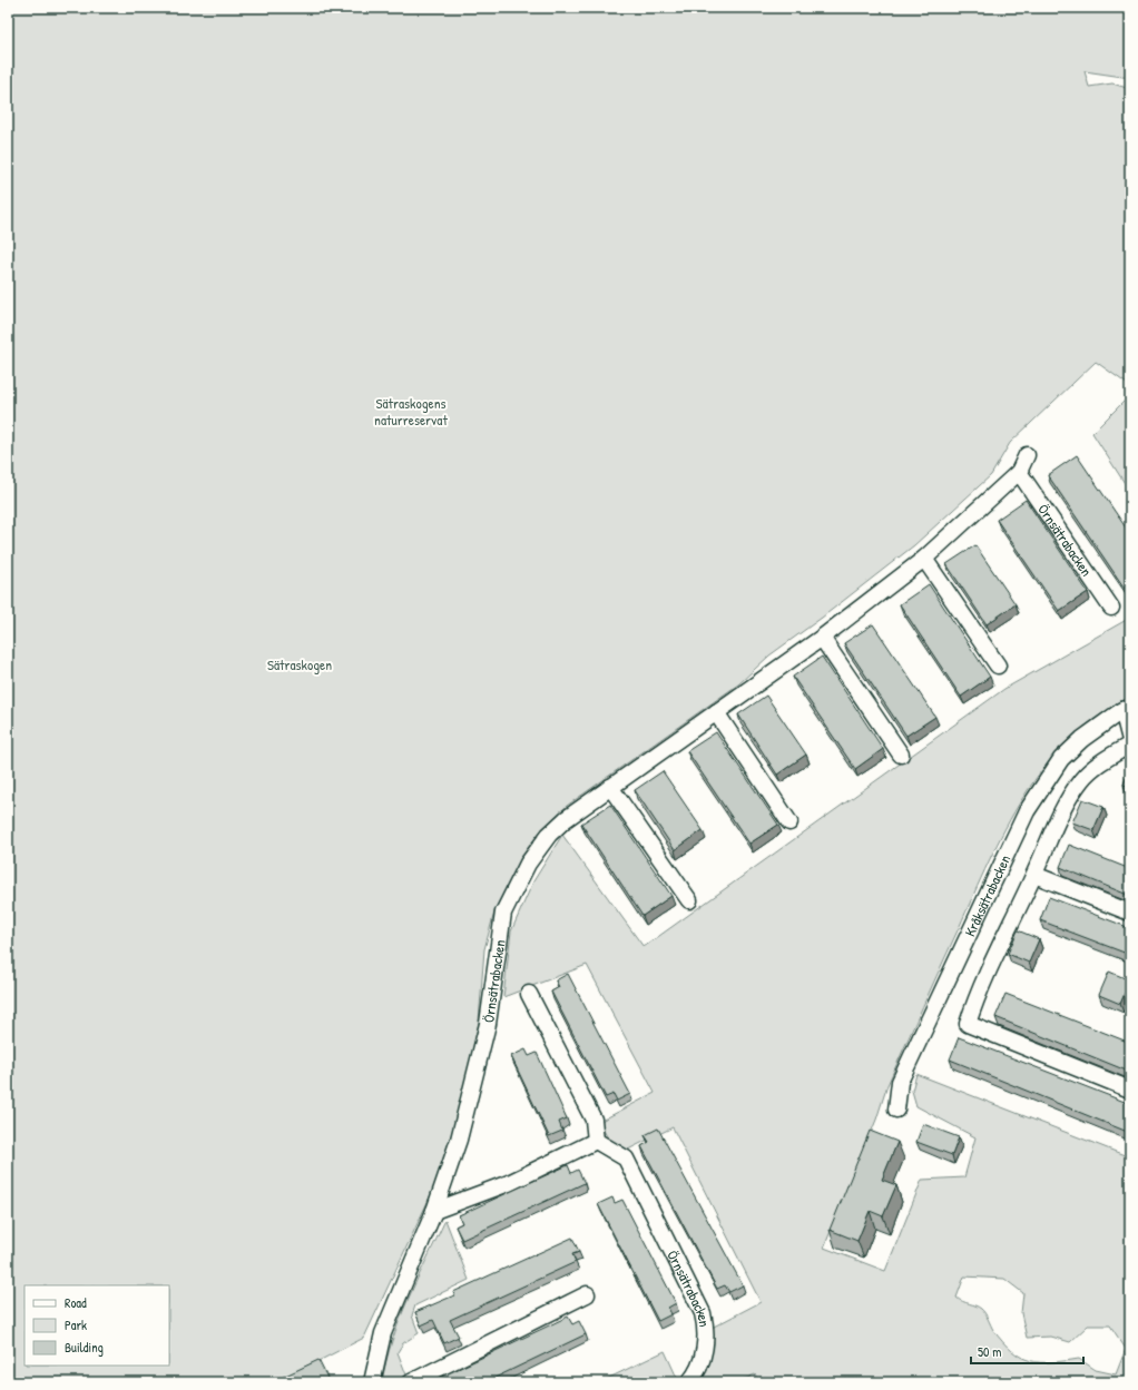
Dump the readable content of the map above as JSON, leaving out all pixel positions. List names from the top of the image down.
{
  "streets": {
    "street": ["Örnsätrabacken", "Kråksätrabacken"]
  },
  "parks": ["Sätraskogens naturreservat", "Sätraskogen"],
  "legend": ["Road", "Park", "Building"],
  "scale_bar": "50 m"
}
